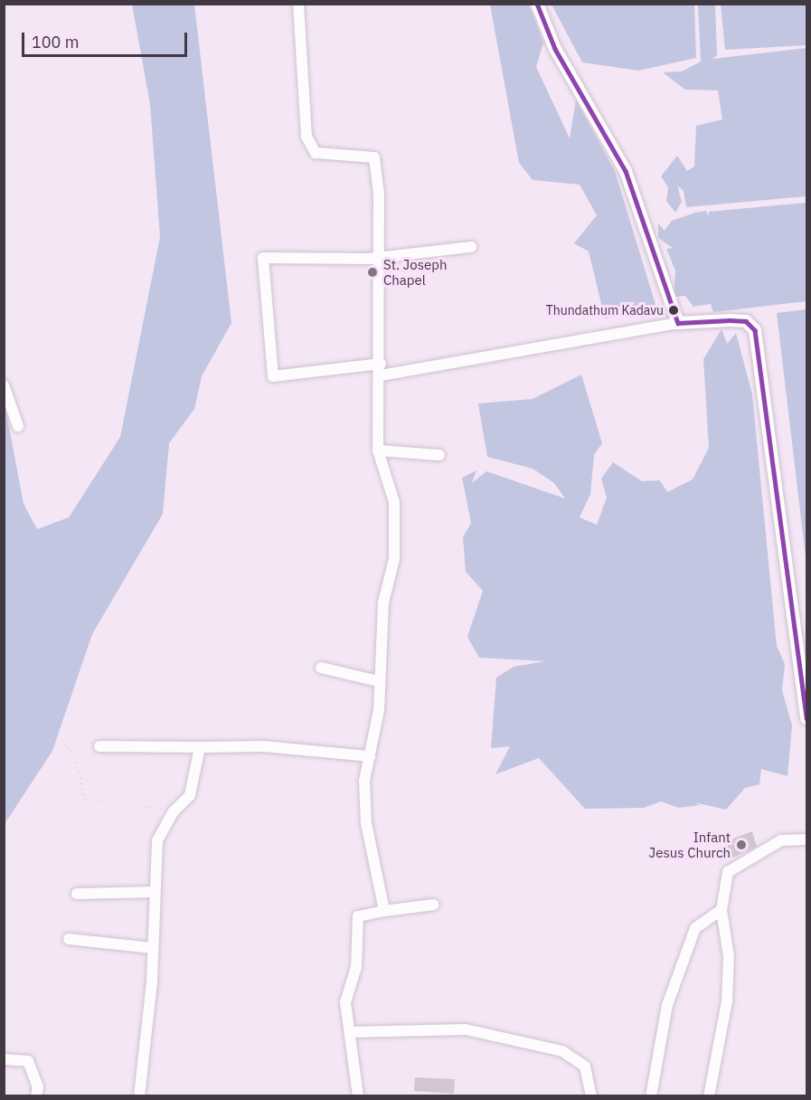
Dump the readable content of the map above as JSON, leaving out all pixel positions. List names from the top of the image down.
{
  "places": ["St. Joseph Chapel", "Thundathum Kadavu", "Infant Jesus Church"],
  "scale_bar": "100 m"
}
